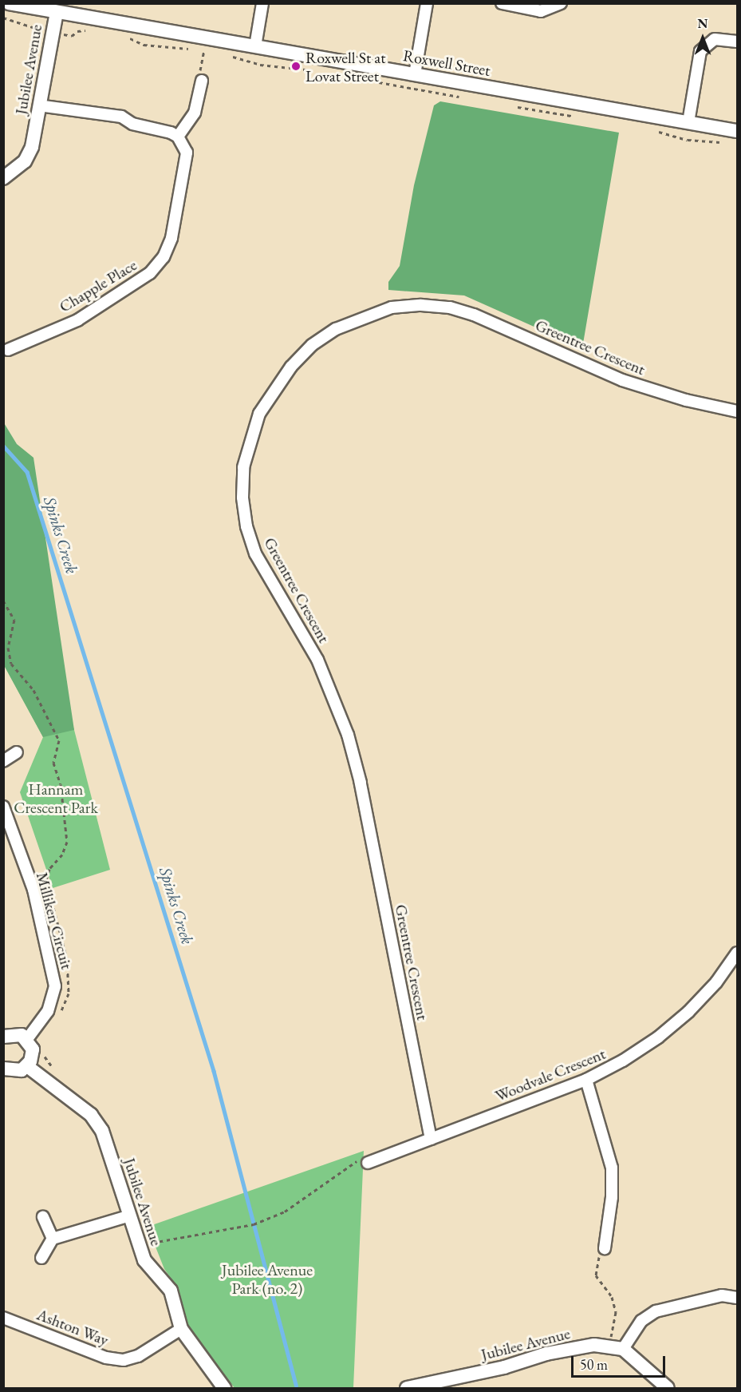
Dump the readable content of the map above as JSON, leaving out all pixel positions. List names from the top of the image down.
{
  "streets": {
    "street": [
      "Roxwell Street",
      "Jubilee Avenue",
      "Chapple Place",
      "Greentree Crescent",
      "Milliken Circuit",
      "Woodvale Crescent",
      "Ashton Way"
    ]
  },
  "crossings": [
    ["Roxwell Street", "Jubilee Avenue"],
    ["Jubilee Avenue", "Ashton Way"],
    ["Greentree Crescent", "Woodvale Crescent"]
  ],
  "water": ["Spinks Creek"],
  "parks": ["Hannam Crescent Park", "Jubilee Avenue Park (no. 2)"],
  "places": ["Roxwell St at Lovat Street"],
  "scale_bar": "50 m",
  "north": "top"
}
